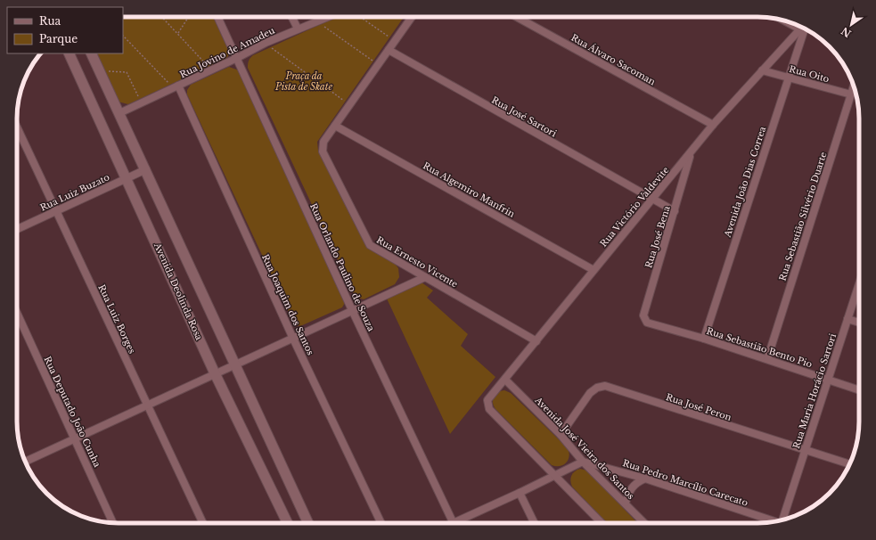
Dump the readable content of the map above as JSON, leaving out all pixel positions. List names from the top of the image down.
{
  "streets": {
    "street": [
      "Rua Jovino de Amadeu",
      "Rua Álvaro Sacoman",
      "Rua Oito",
      "Rua José Sartori",
      "Avenida João Dias Correa",
      "Rua Algemiro Manfrin",
      "Rua Luiz Buzato",
      "Rua Victório Valdevite",
      "Rua Sebastião Silvério Duarte",
      "Rua José Bena",
      "Rua Ernesto Vicente",
      "Rua Orlando Paulino de Souza",
      "Avenida Deolinda Rosa",
      "Rua Joaquim dos Santos",
      "Rua Luiz Borges",
      "Rua Sebastião Bento Pio",
      "Rua Maria Horácio Sartori",
      "Rua José Peron",
      "Rua Deputado João Cunha",
      "Avenida José Vieira dos Santos",
      "Rua Pedro Marcílio Carecato"
    ]
  },
  "crossings": [
    ["Rua Jovino de Amadeu", "Rua Orlando Paulino de Souza"],
    ["Rua Jovino de Amadeu", "Rua Joaquim dos Santos"],
    ["Rua Álvaro Sacoman", "Rua Victório Valdevite"],
    ["Rua Oito", "Avenida João Dias Correa"],
    ["Rua Oito", "Rua Victório Valdevite"],
    ["Rua Oito", "Rua Sebastião Silvério Duarte"],
    ["Rua José Sartori", "Rua Victório Valdevite"],
    ["Rua José Sartori", "Rua José Bena"],
    ["Avenida João Dias Correa", "Rua Victório Valdevite"],
    ["Avenida João Dias Correa", "Rua Sebastião Bento Pio"],
    ["Rua Algemiro Manfrin", "Rua Victório Valdevite"],
    ["Rua Algemiro Manfrin", "Rua Ernesto Vicente"],
    ["Rua Luiz Buzato", "Avenida Deolinda Rosa"],
    ["Rua Luiz Buzato", "Rua Luiz Borges"],
    ["Rua Victório Valdevite", "Rua José Bena"],
    ["Rua Victório Valdevite", "Rua Ernesto Vicente"],
    ["Rua Victório Valdevite", "Avenida José Vieira dos Santos"],
    ["Rua Sebastião Silvério Duarte", "Rua Sebastião Bento Pio"],
    ["Rua José Bena", "Rua Sebastião Bento Pio"],
    ["Rua Sebastião Bento Pio", "Rua Maria Horácio Sartori"],
    ["Rua Maria Horácio Sartori", "Rua José Peron"],
    ["Rua José Peron", "Avenida José Vieira dos Santos"],
    ["Avenida José Vieira dos Santos", "Rua Pedro Marcílio Carecato"]
  ],
  "parks": ["Praça da Pista de Skate"],
  "legend": ["Rua", "Parque"],
  "north": "bottom left"
}
